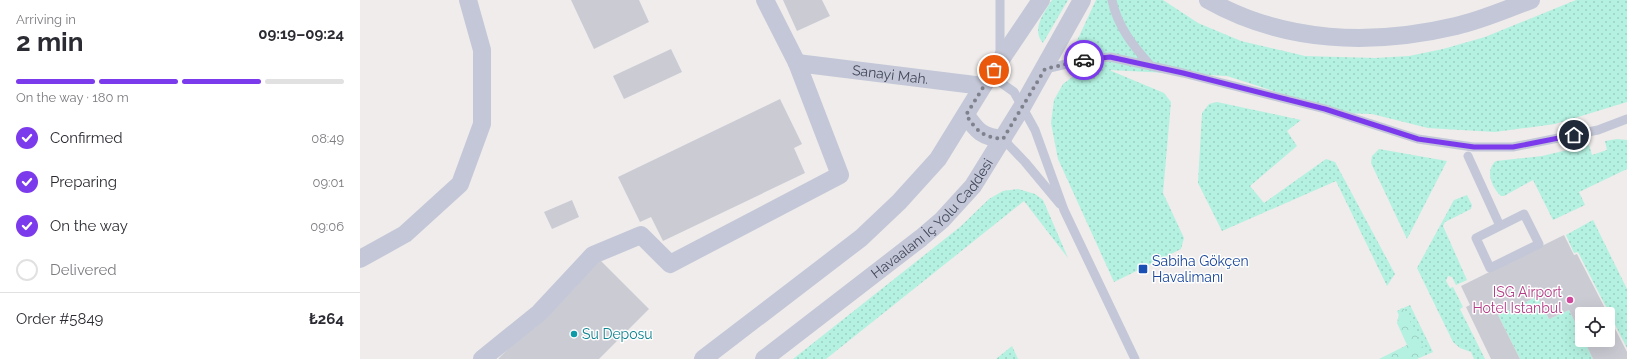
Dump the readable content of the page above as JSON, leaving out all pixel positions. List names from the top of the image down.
{
  "streets": {
    "street": ["Sanayi Mah.", "Havaalanı İç Yolu Caddesi"]
  },
  "crossings": [
    ["Sanayi Mah.", "Havaalanı İç Yolu Caddesi"]
  ],
  "places": {
    "transit": ["Sabiha Gökçen Havalimanı"],
    "other": ["ISG Airport Hotel Istanbul", "Su Deposu"]
  },
  "page": {
    "heading": ["2 min", "Arriving in", "09:19–09:24"],
    "panel": ["Order #5849", "₺264"],
    "bar": "On the way · 180 m",
    "list": [
      ["Confirmed", "08:49"],
      ["Preparing", "09:01"],
      ["On the way", "09:06"],
      "Delivered"
    ]
  }
}
